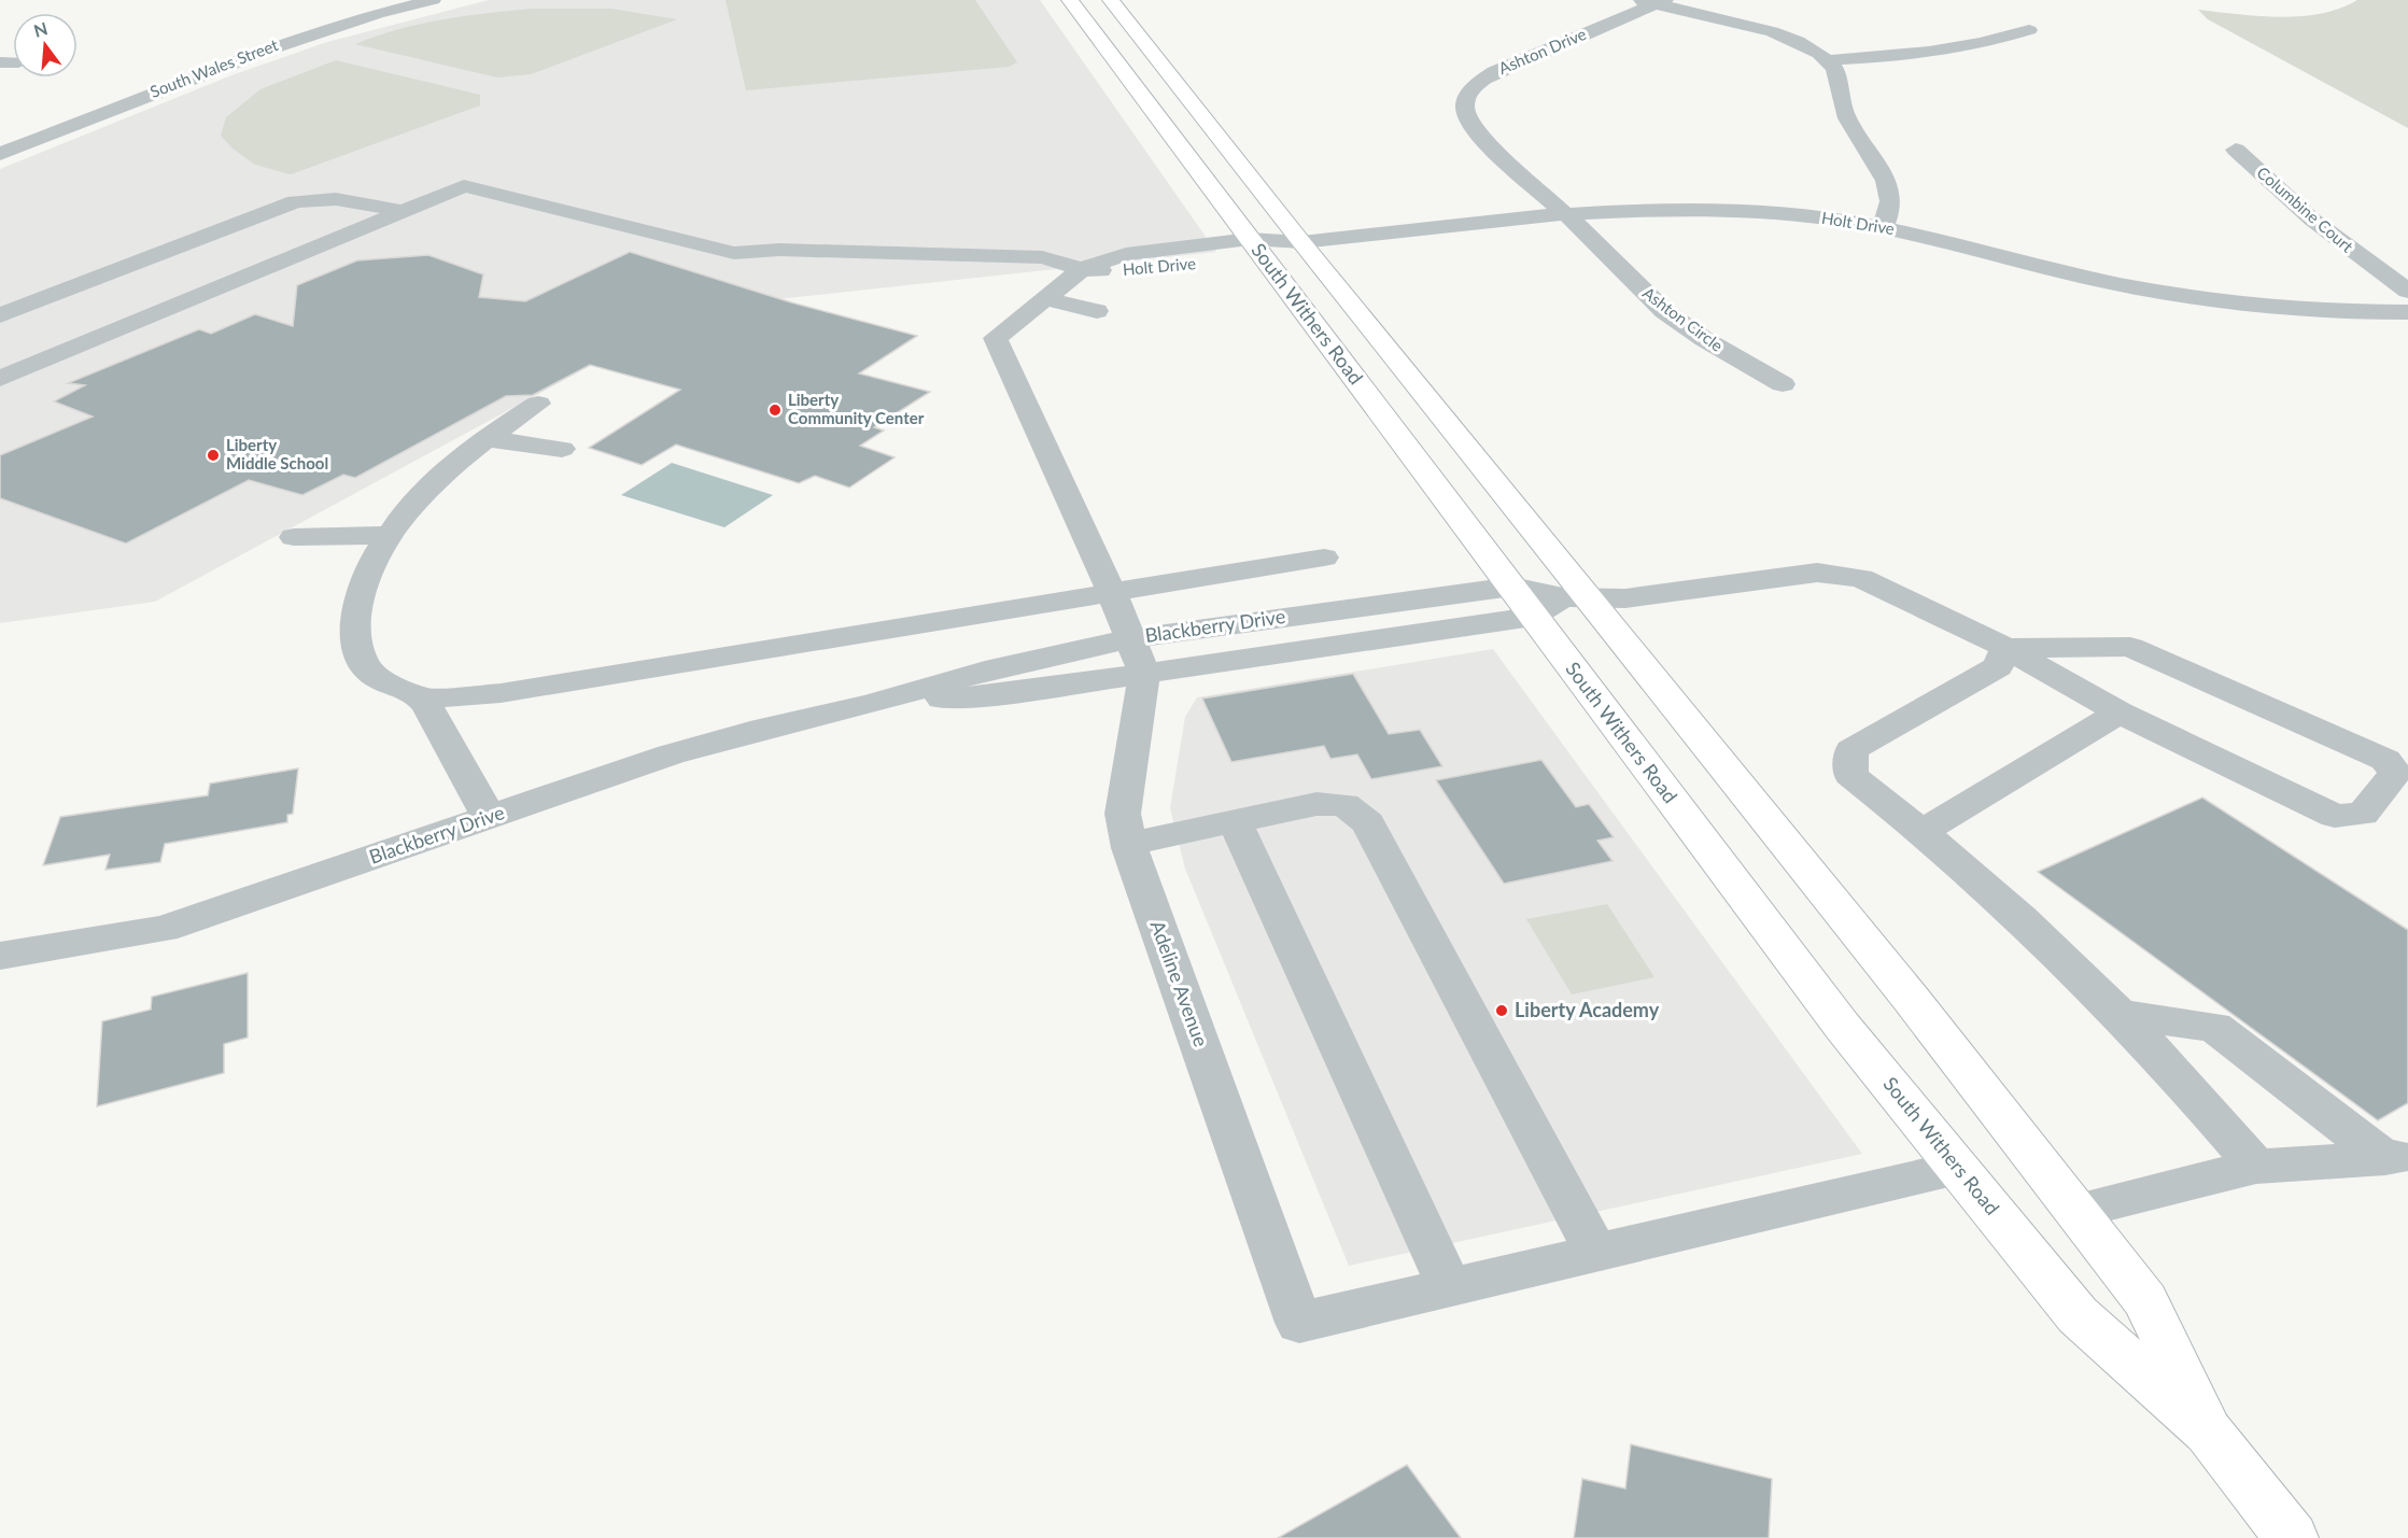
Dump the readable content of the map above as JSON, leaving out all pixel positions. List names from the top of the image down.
{
  "streets": {
    "main road": ["South Withers Road"],
    "street": [
      "Ashton Drive",
      "South Wales Street",
      "Columbine Court",
      "Holt Drive",
      "Ashton Circle",
      "Blackberry Drive",
      "Adeline Avenue"
    ]
  },
  "crossings": [
    ["Ashton Drive", "Holt Drive"],
    ["Ashton Drive", "Ashton Circle"],
    ["Holt Drive", "South Withers Road"],
    ["Holt Drive", "Ashton Circle"],
    ["South Withers Road", "Blackberry Drive"],
    ["Blackberry Drive", "Adeline Avenue"]
  ],
  "places": ["Liberty Community Center", "Liberty Middle School", "Liberty Academy"],
  "north": "top"
}
